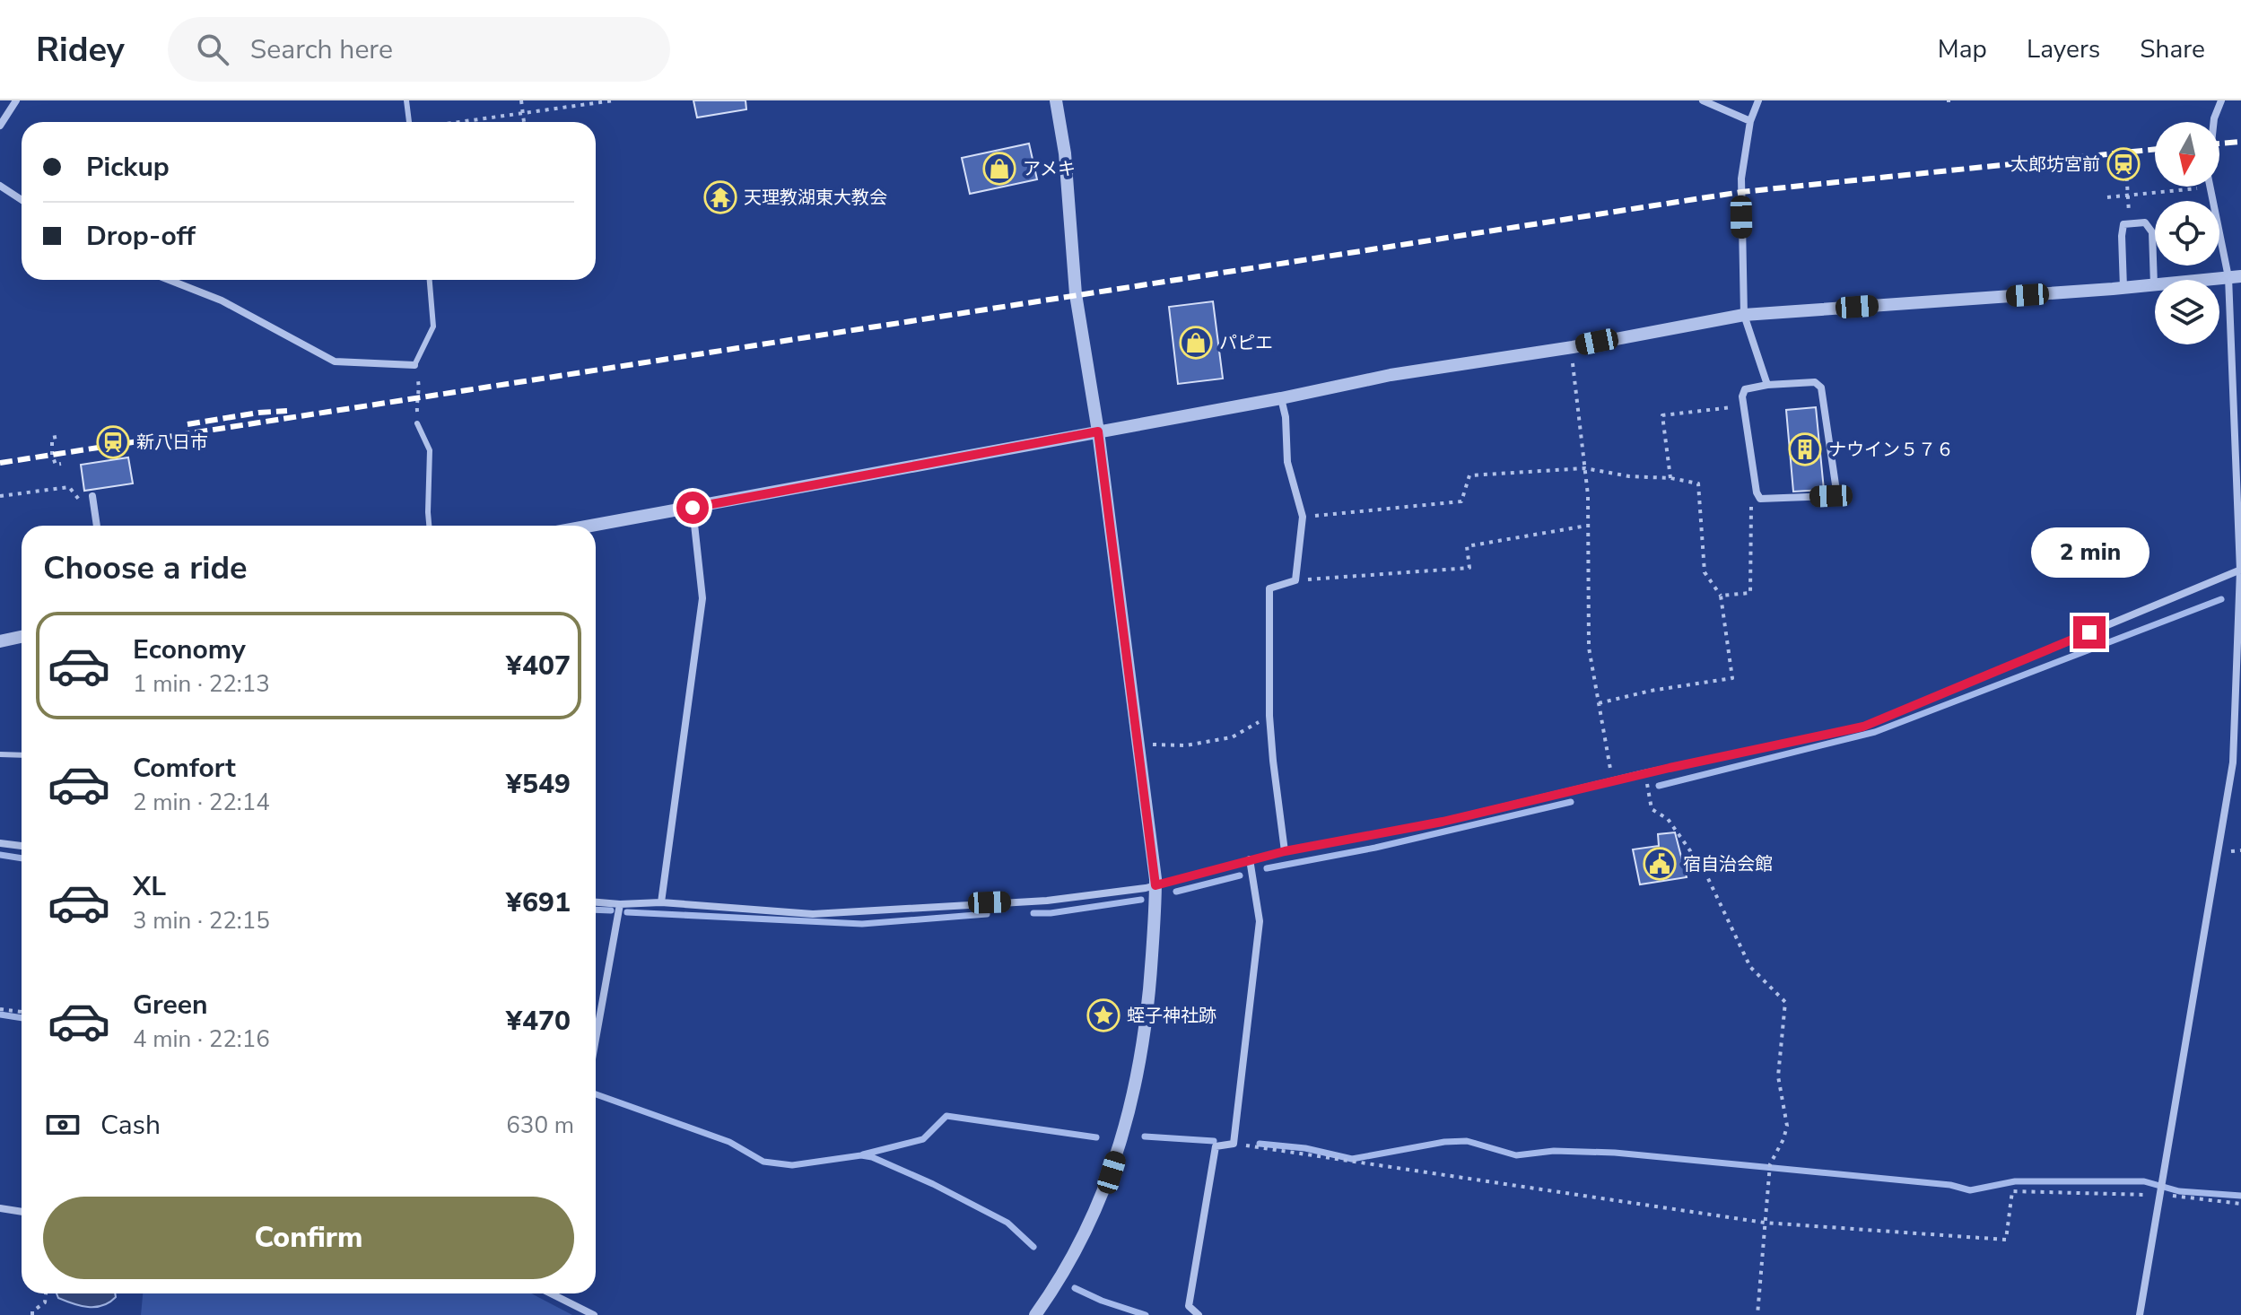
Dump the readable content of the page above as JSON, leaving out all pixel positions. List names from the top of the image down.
{
  "places": {
    "station": ["太郎坊宮前", "新八日市"],
    "shop": ["アメキ", "パピエ"],
    "temple": ["天理教湖東大教会"],
    "building": ["ナウイン５７６"],
    "public building": ["宿自治会館"],
    "place": ["蛭子神社跡"]
  },
  "north": "bottom",
  "page": {
    "header": "Ridey",
    "search": "Search here",
    "nav": ["Map", "Layers", "Share"],
    "banner": ["Pickup", "Drop-off"],
    "heading": "Choose a ride",
    "bubble": "2 min",
    "list": [
      {
        "name": "Economy",
        "note": "1 min · 22:13",
        "value": "¥407"
      },
      {
        "name": "Comfort",
        "note": "2 min · 22:14",
        "value": "¥549"
      },
      {
        "name": "XL",
        "note": "3 min · 22:15",
        "value": "¥691"
      },
      {
        "name": "Green",
        "note": "4 min · 22:16",
        "value": "¥470"
      }
    ],
    "pay": ["Cash", "630 m"],
    "buttons": "Confirm"
  }
}
